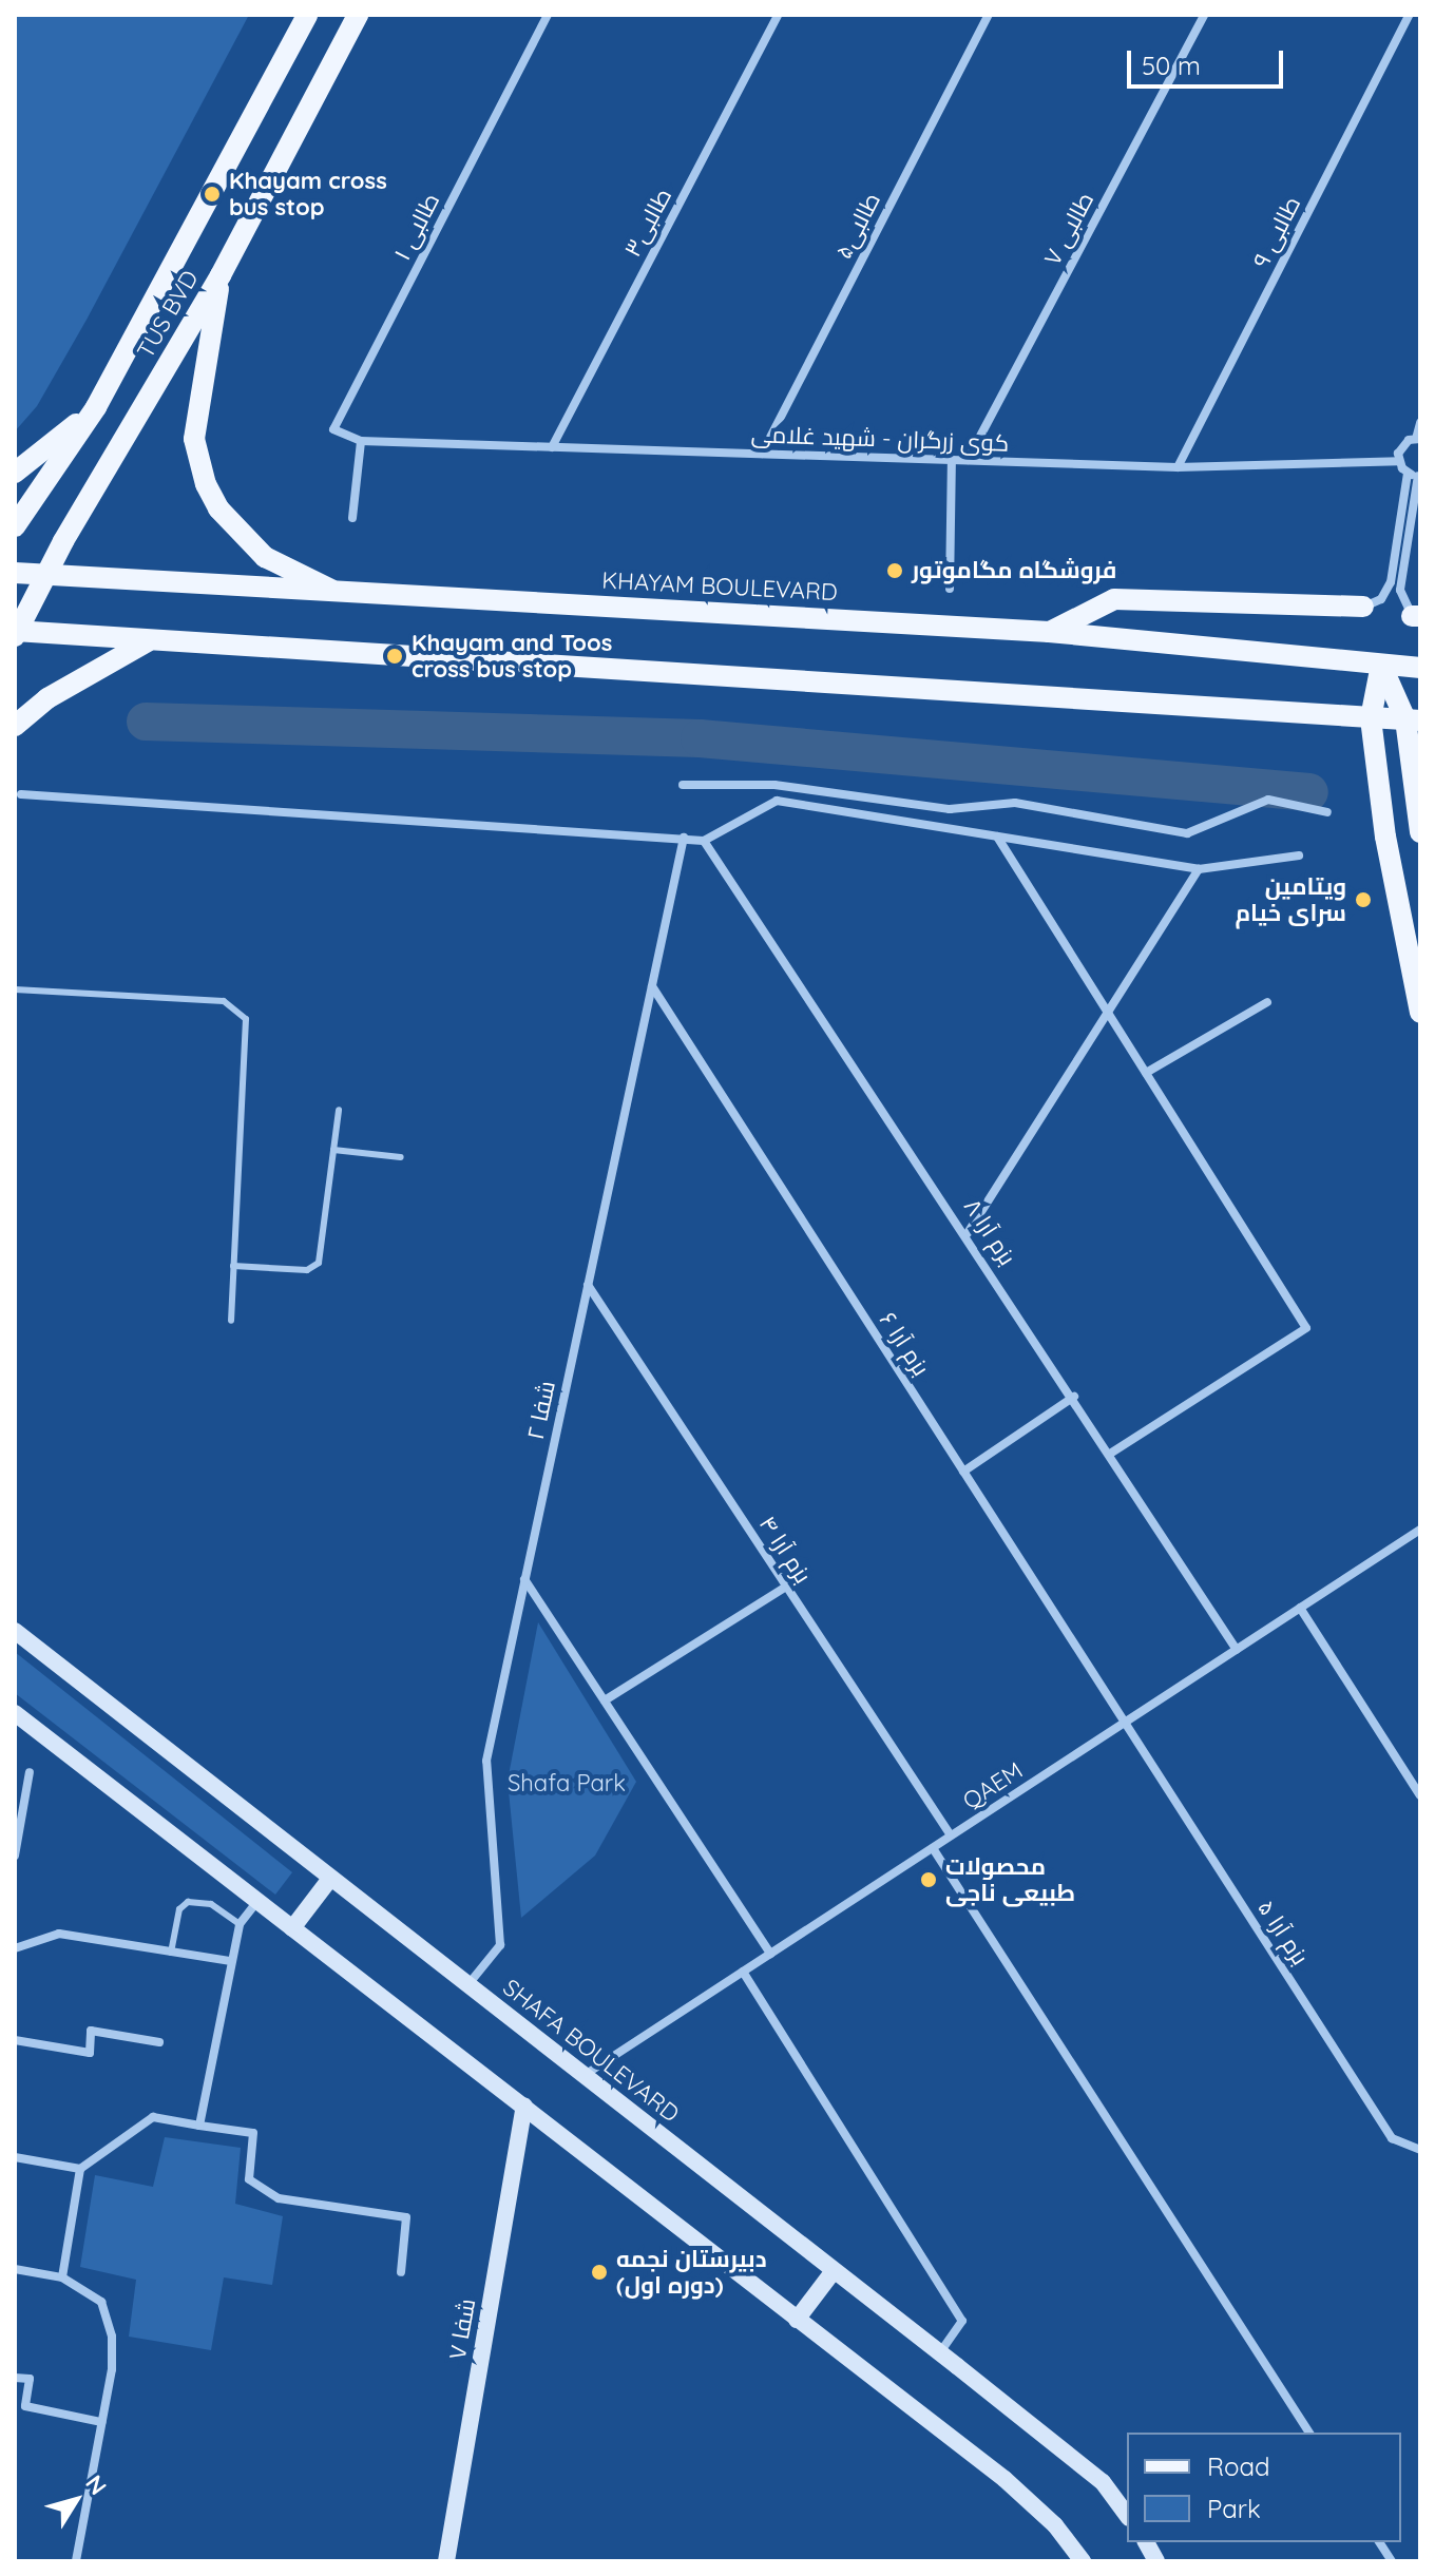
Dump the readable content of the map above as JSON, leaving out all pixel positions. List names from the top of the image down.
{
  "streets": {
    "main road": ["TUS BVD", "KHAYAM BOULEVARD"],
    "street": [
      "طالبی۳",
      "طالبی۵",
      "طالبی ۱",
      "طالبی ۷",
      "طالبی ۹",
      "کوی زرگران - شهید غلامی",
      "بزم آرا ۸",
      "بزم آرا ۶",
      "شفا ۲",
      "بزم آرا ۴",
      "QAEM",
      "بزم آرا ۵",
      "SHAFA BOULEVARD",
      "شفا ۷"
    ]
  },
  "crossings": [
    ["طالبی۳", "کوی زرگران - شهید غلامی"],
    ["طالبی۵", "کوی زرگران - شهید غلامی"],
    ["طالبی ۱", "کوی زرگران - شهید غلامی"],
    ["طالبی ۷", "کوی زرگران - شهید غلامی"],
    ["طالبی ۹", "کوی زرگران - شهید غلامی"],
    ["TUS BVD", "KHAYAM BOULEVARD"],
    ["بزم آرا ۸", "QAEM"],
    ["بزم آرا ۶", "شفا ۲"],
    ["بزم آرا ۶", "QAEM"],
    ["بزم آرا ۶", "بزم آرا ۵"],
    ["شفا ۲", "بزم آرا ۴"],
    ["شفا ۲", "SHAFA BOULEVARD"],
    ["بزم آرا ۴", "QAEM"],
    ["QAEM", "بزم آرا ۵"],
    ["QAEM", "SHAFA BOULEVARD"]
  ],
  "parks": ["Shafa Park"],
  "places": [
    "Khayam cross bus stop",
    "فروشگاه مگاموتور",
    "Khayam and Toos cross bus stop",
    "ویتامین سرای خیام",
    "محصولات طبیعی ناجی",
    "دبیرستان نجمه (دوره اول)"
  ],
  "legend": ["Road", "Park"],
  "scale_bar": "50 m",
  "north": "top right"
}
